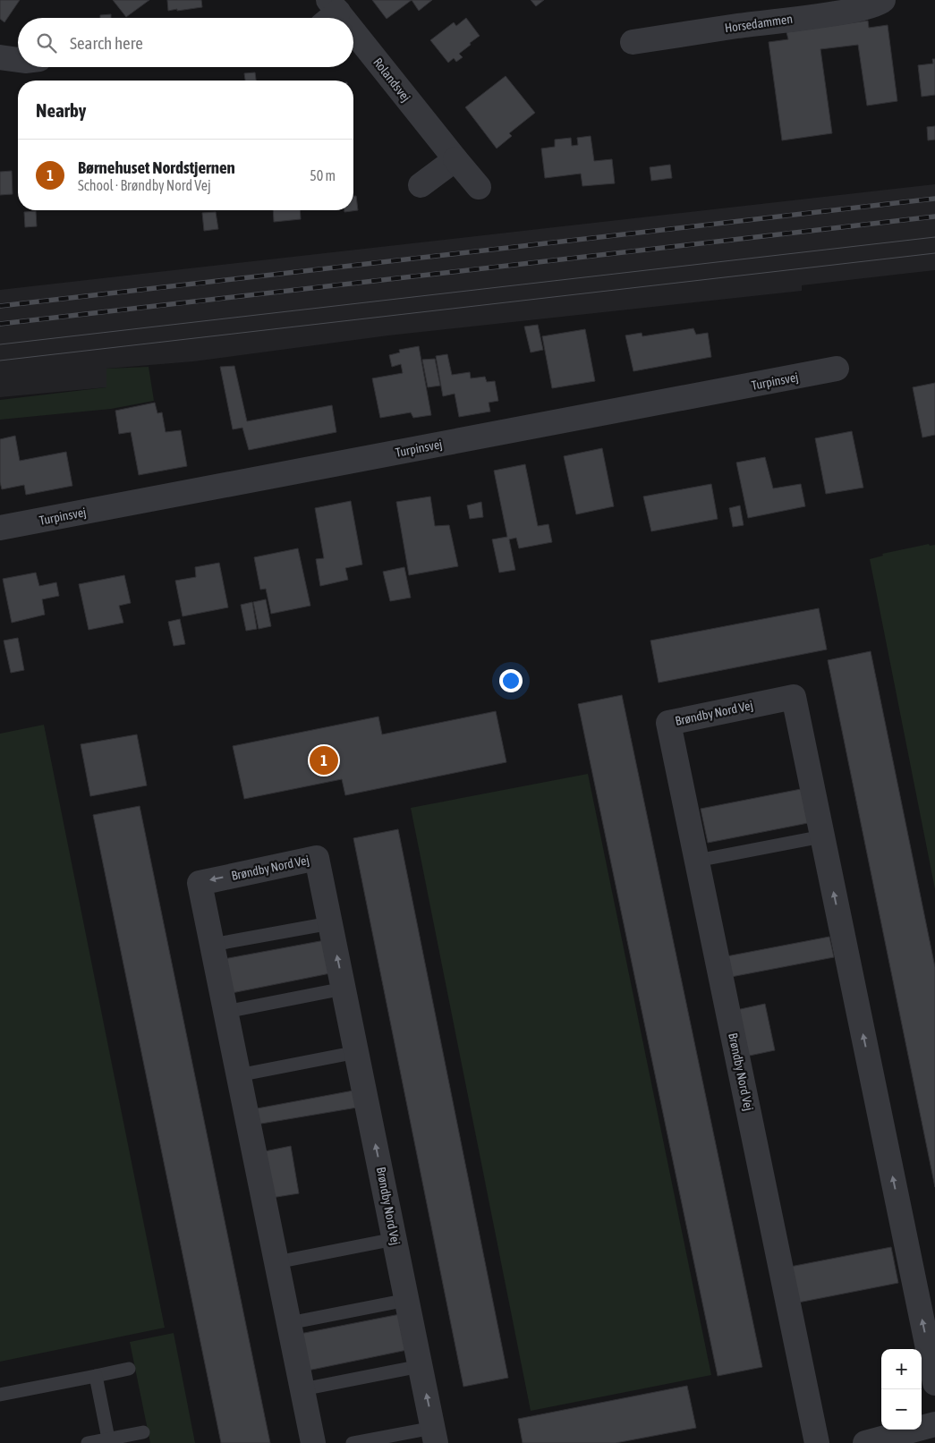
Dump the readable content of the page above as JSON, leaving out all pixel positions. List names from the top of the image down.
{
  "streets": {
    "street": [
      "Horsedammen",
      "Rolandsvej",
      "Turpinsvej",
      "Brøndby Nord Vej"
    ]
  },
  "page": {
    "search": "Search here",
    "heading": "Nearby",
    "list": [
      {
        "mark": "1",
        "name": "Børnehuset Nordstjernen",
        "note": "School · Brøndby Nord Vej",
        "value": "50 m"
      }
    ],
    "pins": "1",
    "map_buttons": ["+", "−"]
  }
}
